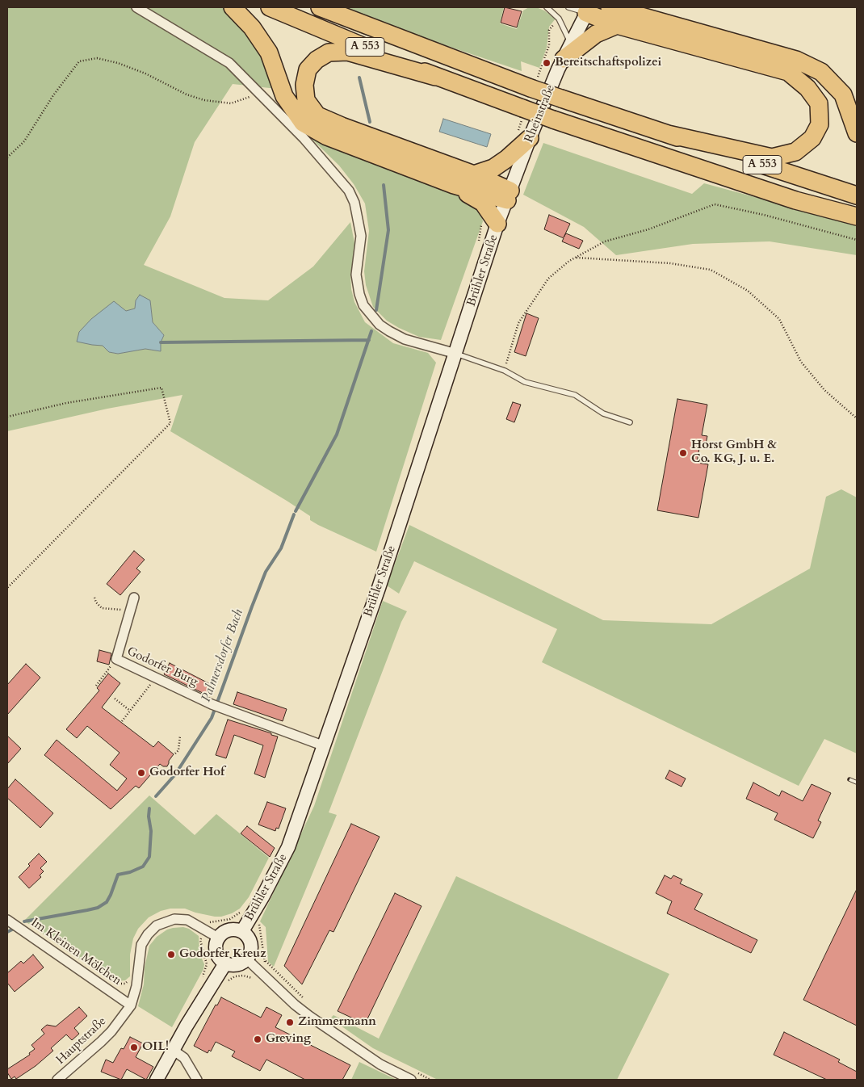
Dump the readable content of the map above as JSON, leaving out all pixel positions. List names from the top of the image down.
{
  "streets": {
    "highway": ["A 553"],
    "main road": ["Rheinstraße", "Brühler Straße"],
    "street": ["Godorfer Burg", "Im Kleinen Mölchen", "Hauptstraße"]
  },
  "crossings": [
    ["Rheinstraße", "Brühler Straße"],
    ["Brühler Straße", "Godorfer Burg"],
    ["Brühler Straße", "Hauptstraße"],
    ["Im Kleinen Mölchen", "Hauptstraße"]
  ],
  "water": ["Palmersdorfer Bach"],
  "places": [
    "Bereitschaftspolizei",
    "Horst GmbH & Co. KG, J. u. E.",
    "Godorfer Hof",
    "Godorfer Kreuz",
    "Zimmermann",
    "Greving",
    "OIL!"
  ]
}
